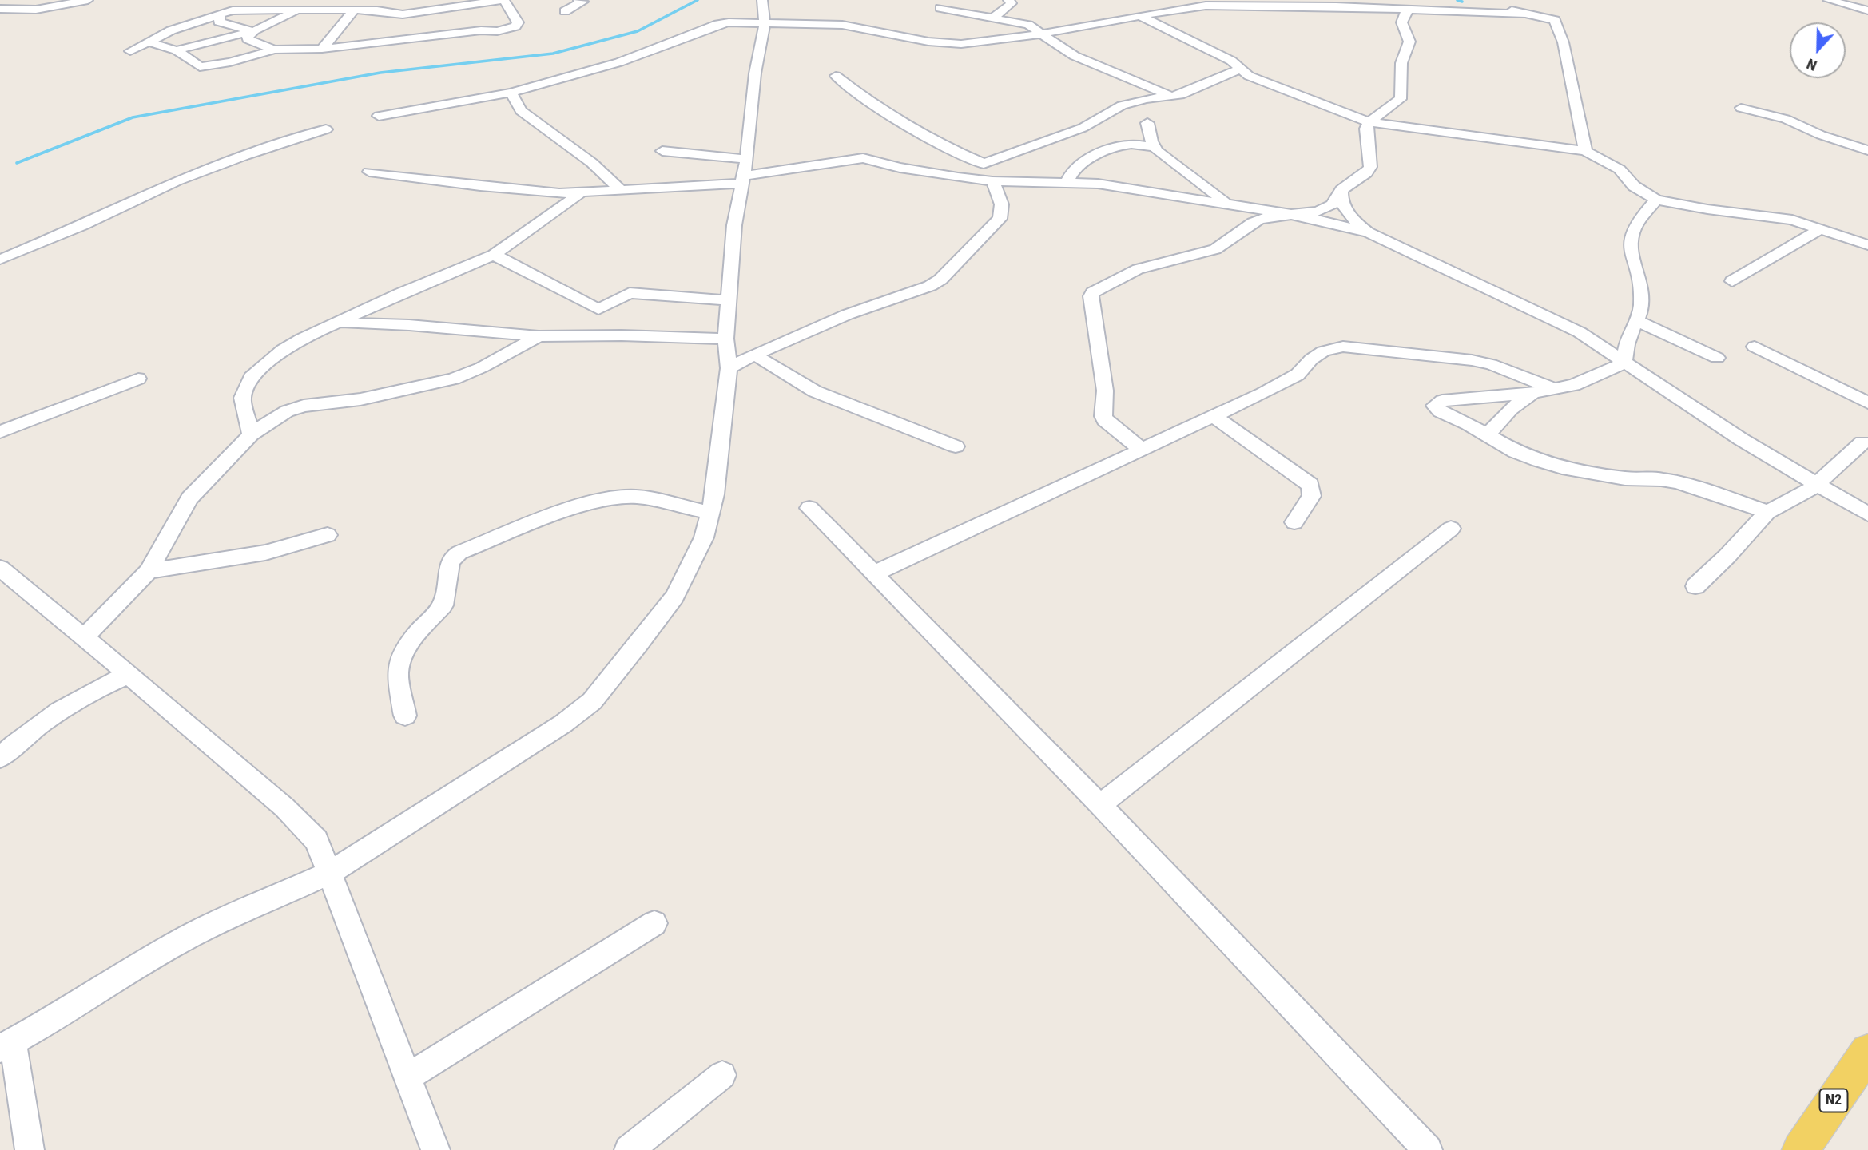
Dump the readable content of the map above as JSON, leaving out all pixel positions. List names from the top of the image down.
{
  "streets": {
    "main road": ["N2"]
  },
  "north": "bottom"
}
